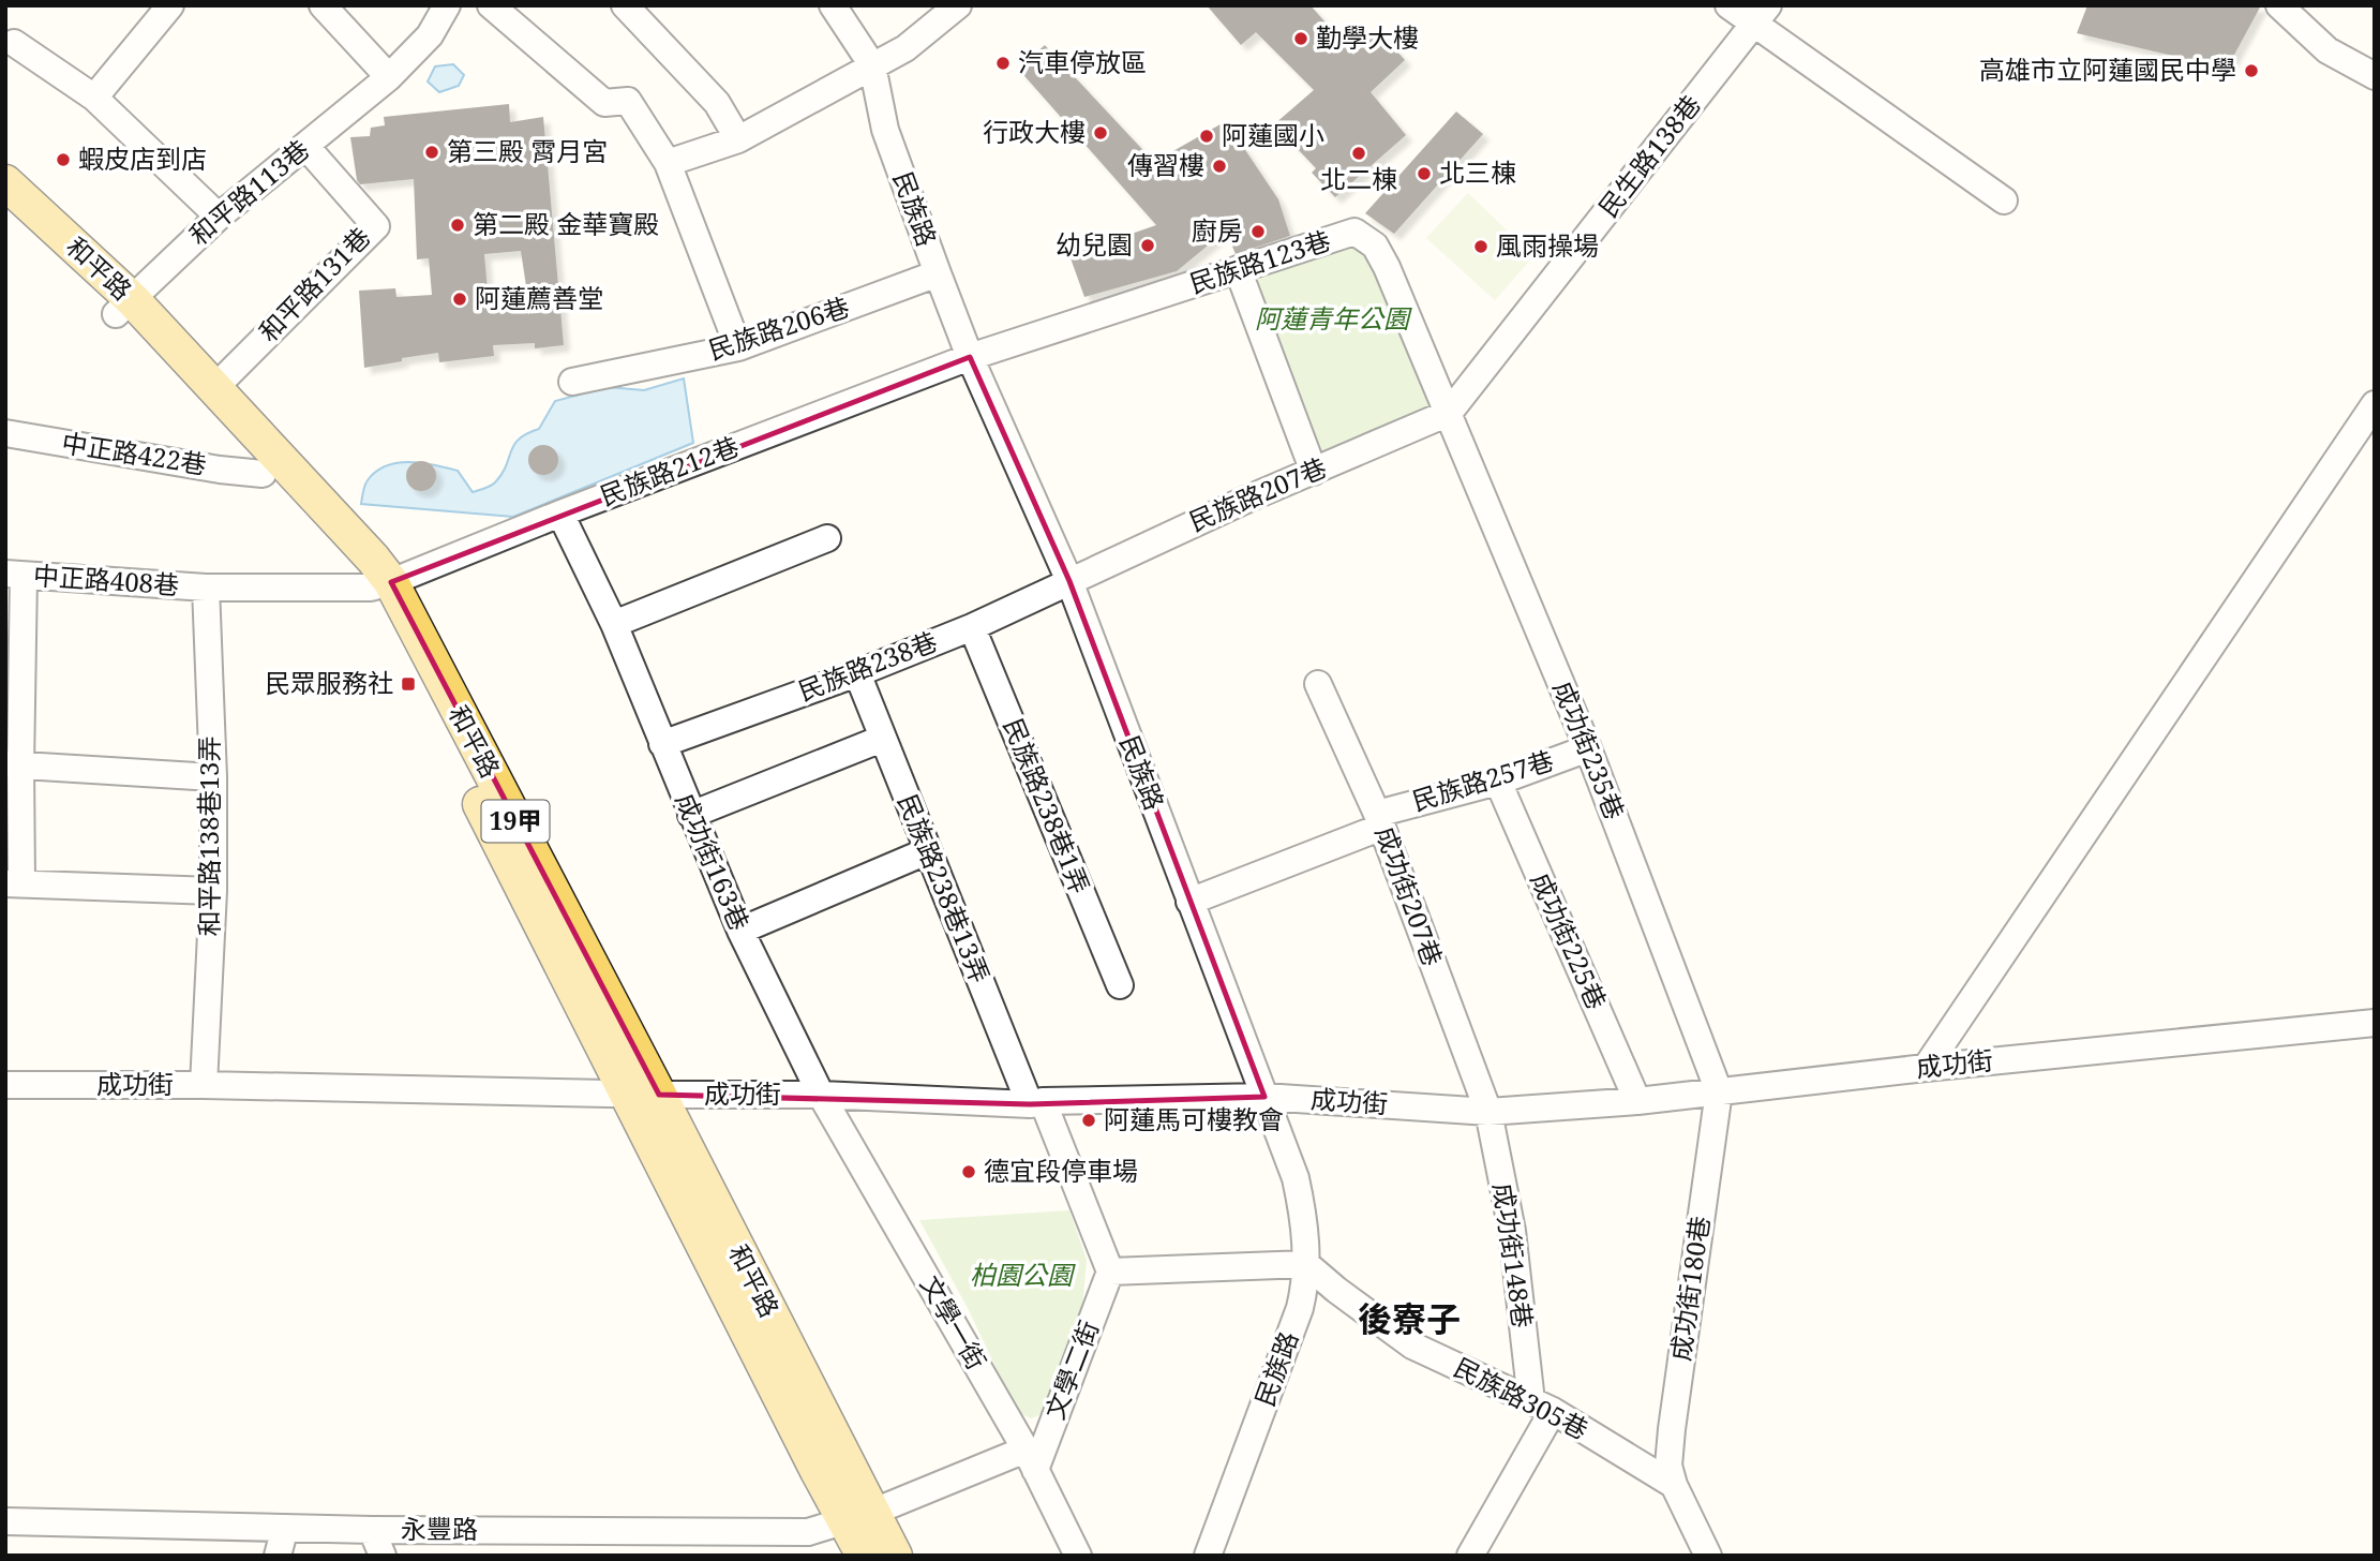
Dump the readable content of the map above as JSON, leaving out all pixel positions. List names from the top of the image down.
{
  "streets": {
    "main road": ["和平路", "19甲"],
    "street": [
      "民生路138巷",
      "和平路113巷",
      "民族路",
      "民族路123巷",
      "和平路131巷",
      "民族路206巷",
      "中正路422巷",
      "民族路212巷",
      "民族路207巷",
      "中正路408巷",
      "民族路238巷",
      "成功街235巷",
      "民族路257巷",
      "民族路238巷1弄",
      "和平路138巷13弄",
      "成功街163巷",
      "民族路238巷13弄",
      "成功街207巷",
      "成功街225巷",
      "成功街",
      "成功街148巷",
      "成功街180巷",
      "文學一街",
      "文學二街",
      "民族路305巷",
      "永豐路"
    ]
  },
  "crossings": [
    ["民生路138巷", "民族路123巷"],
    ["民生路138巷", "民族路207巷"],
    ["民生路138巷", "成功街235巷"],
    ["和平路113巷", "和平路"],
    ["和平路113巷", "和平路131巷"],
    ["民族路", "民族路123巷"],
    ["民族路", "民族路206巷"],
    ["民族路", "民族路212巷"],
    ["民族路", "民族路207巷"],
    ["民族路", "民族路238巷"],
    ["民族路", "民族路257巷"],
    ["民族路", "成功街"],
    ["民族路", "民族路305巷"],
    ["民族路123巷", "民族路212巷"],
    ["民族路123巷", "民族路207巷"],
    ["民族路123巷", "成功街235巷"],
    ["和平路", "和平路131巷"],
    ["和平路", "中正路422巷"],
    ["和平路", "民族路212巷"],
    ["和平路", "中正路408巷"],
    ["和平路", "成功街"],
    ["和平路", "永豐路"],
    ["民族路212巷", "中正路408巷"],
    ["民族路212巷", "成功街163巷"],
    ["民族路207巷", "民族路238巷"],
    ["民族路207巷", "成功街235巷"],
    ["中正路408巷", "和平路138巷13弄"],
    ["民族路238巷", "民族路238巷1弄"],
    ["民族路238巷", "成功街163巷"],
    ["民族路238巷", "民族路238巷13弄"],
    ["成功街235巷", "民族路257巷"],
    ["成功街235巷", "成功街"],
    ["成功街235巷", "成功街180巷"],
    ["民族路257巷", "成功街207巷"],
    ["民族路257巷", "成功街225巷"],
    ["和平路138巷13弄", "成功街"],
    ["成功街163巷", "成功街"],
    ["成功街163巷", "文學一街"],
    ["民族路238巷13弄", "成功街"],
    ["成功街207巷", "成功街"],
    ["成功街207巷", "成功街148巷"],
    ["成功街225巷", "成功街"],
    ["成功街", "成功街148巷"],
    ["成功街", "成功街180巷"],
    ["成功街", "文學一街"],
    ["成功街148巷", "民族路305巷"],
    ["成功街180巷", "民族路305巷"],
    ["文學一街", "文學二街"],
    ["文學一街", "永豐路"],
    ["文學二街", "永豐路"]
  ],
  "districts": ["後寮子"],
  "parks": ["阿蓮青年公園", "柏園公園"],
  "places": {
    "other": [
      "勤學大樓",
      "汽車停放區",
      "高雄市立阿蓮國民中學",
      "行政大樓",
      "阿蓮國小",
      "第三殿 霄月宮",
      "北二棟",
      "蝦皮店到店",
      "傳習樓",
      "北三棟",
      "第二殿 金華寶殿",
      "廚房",
      "幼兒園",
      "風雨操場",
      "阿蓮薦善堂",
      "阿蓮馬可樓教會",
      "德宜段停車場"
    ],
    "transit": ["民眾服務社"]
  }
}
